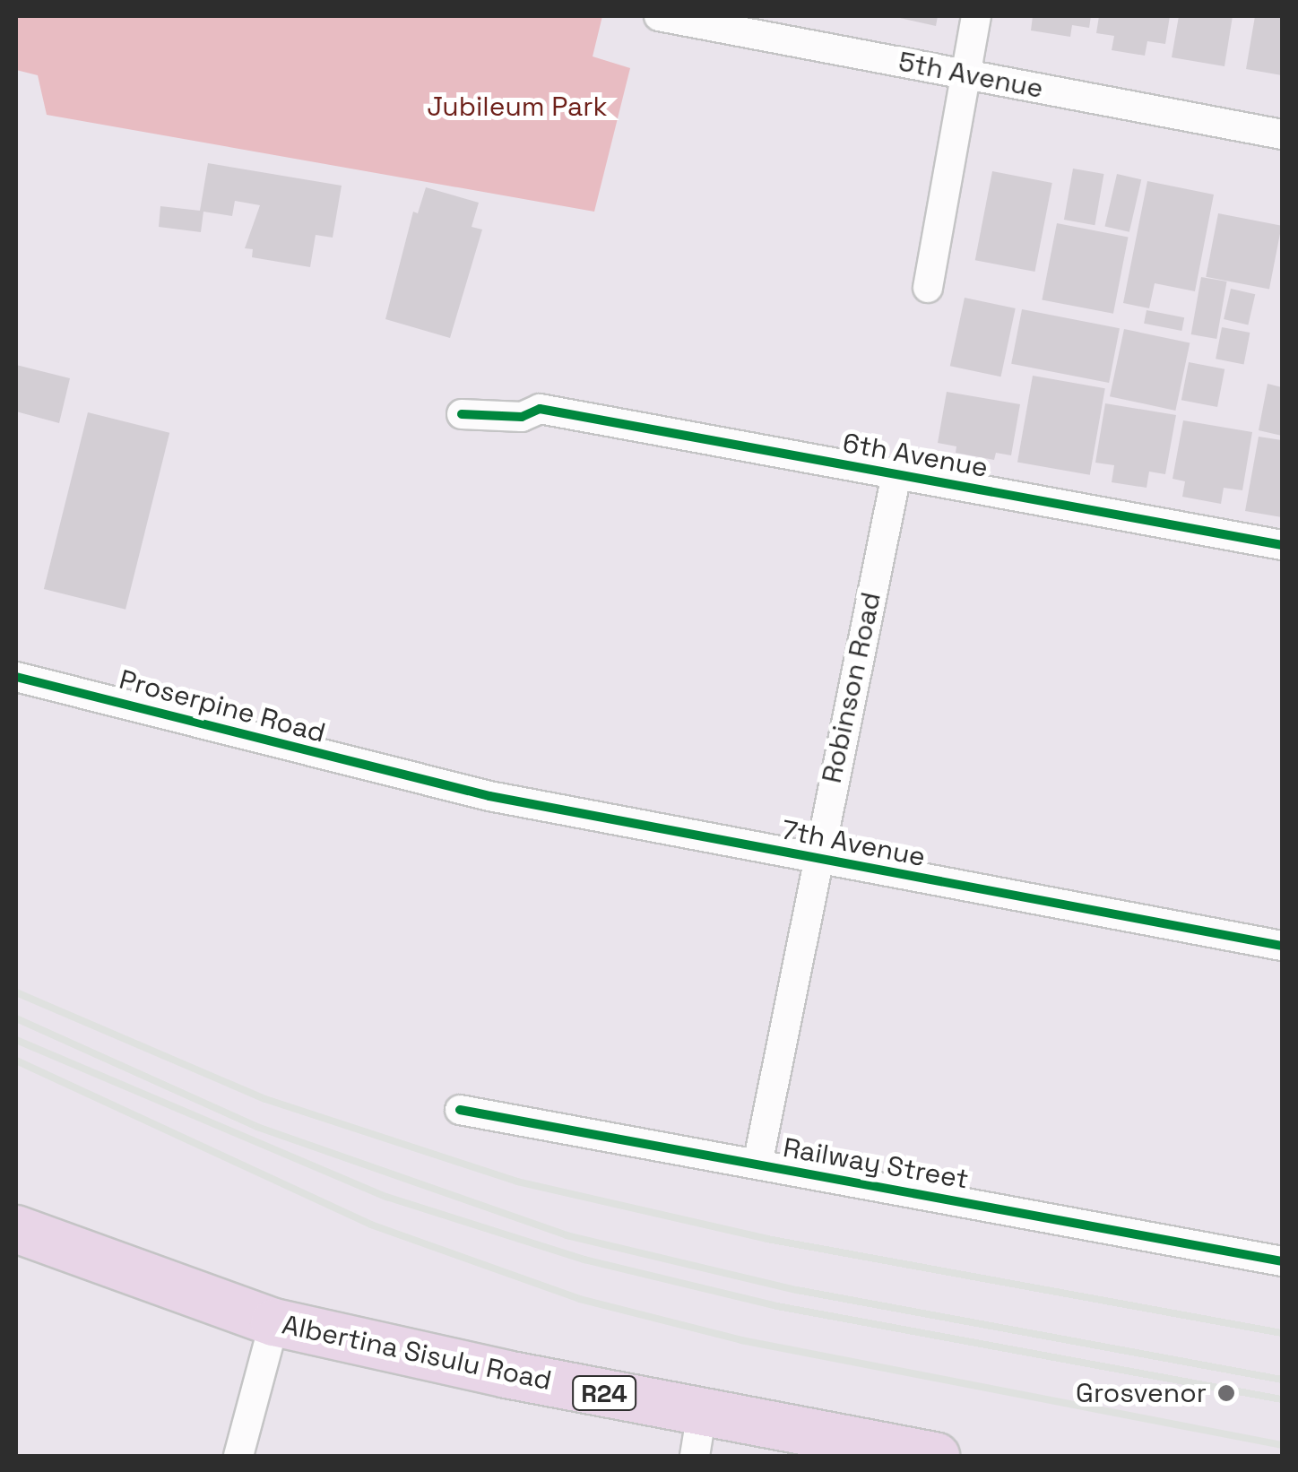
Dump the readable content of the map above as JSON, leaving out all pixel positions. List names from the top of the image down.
{
  "streets": {
    "main road": ["Albertina Sisulu Road", "R24"],
    "street": [
      "5th Avenue",
      "6th Avenue",
      "Robinson Road",
      "Proserpine Road",
      "7th Avenue",
      "Railway Street"
    ]
  },
  "crossings": [
    ["6th Avenue", "Robinson Road"],
    ["Robinson Road", "7th Avenue"],
    ["Robinson Road", "Railway Street"],
    ["Proserpine Road", "7th Avenue"]
  ],
  "parks": ["Jubileum Park"],
  "places": ["Grosvenor"]
}
